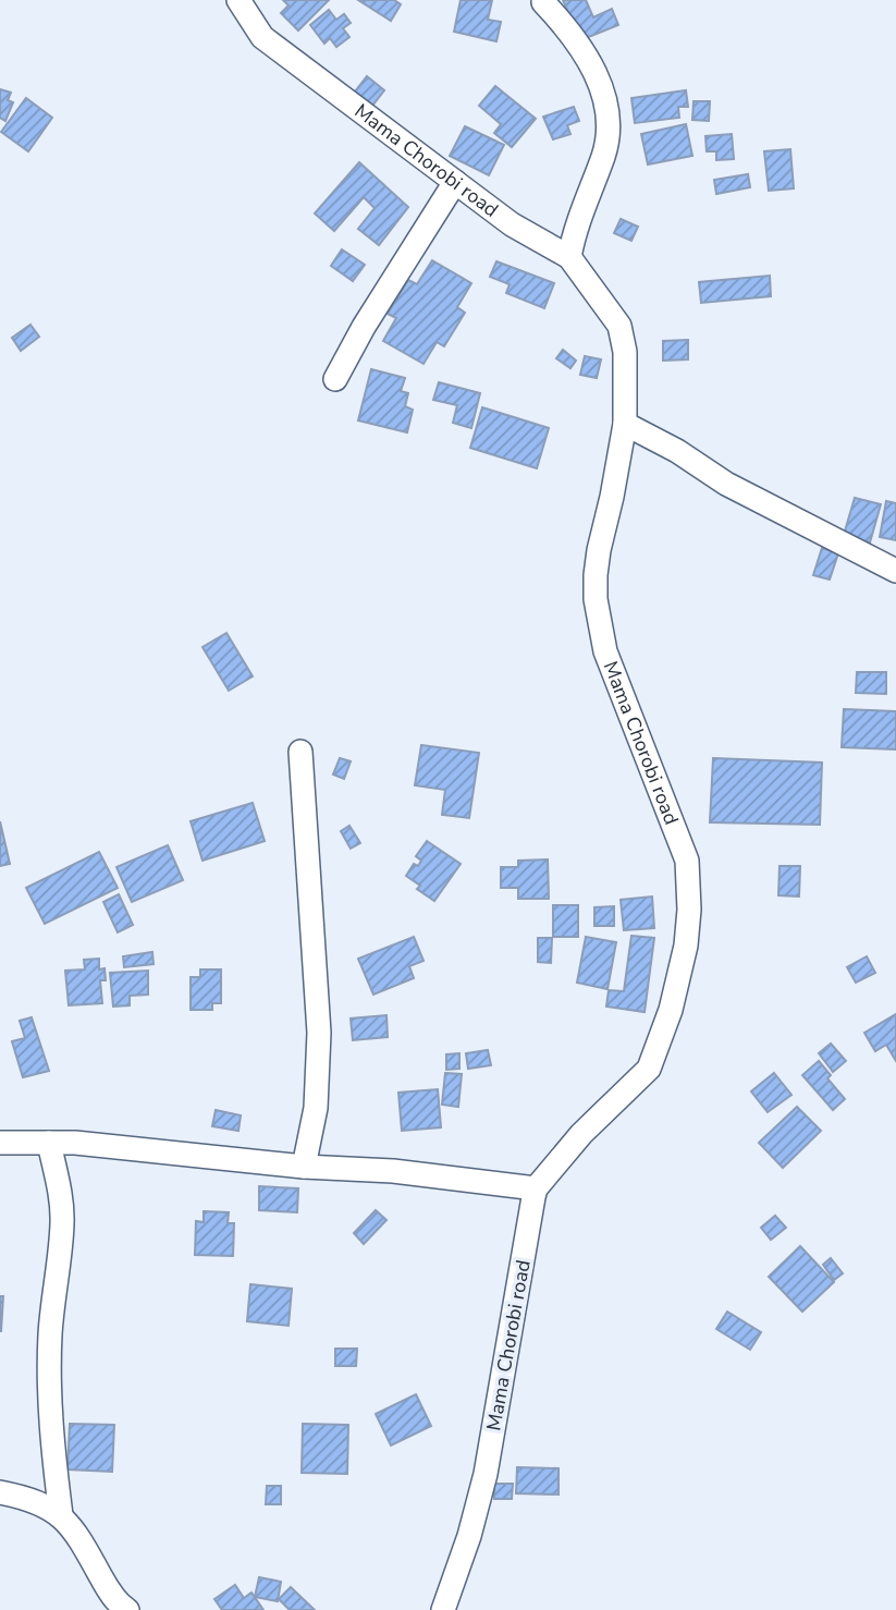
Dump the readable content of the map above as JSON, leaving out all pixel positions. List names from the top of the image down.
{
  "streets": {
    "street": ["Mama Chorobi road"]
  }
}
